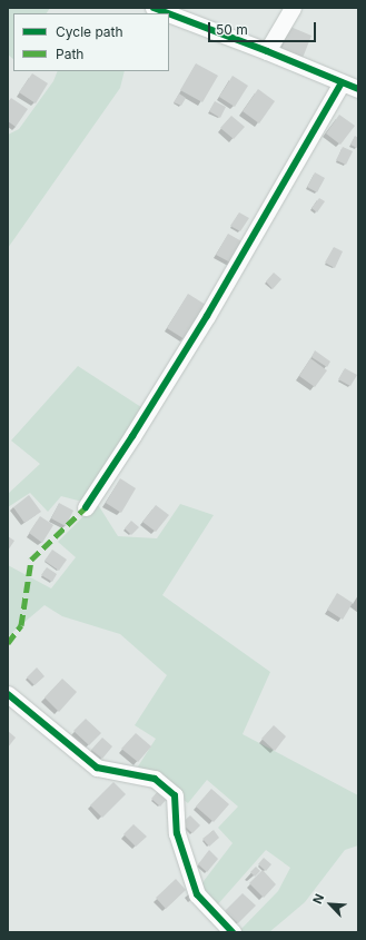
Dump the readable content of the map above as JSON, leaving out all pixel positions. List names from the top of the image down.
{
  "legend": ["Cycle path", "Path"],
  "scale_bar": "50 m",
  "north": "top left"
}
